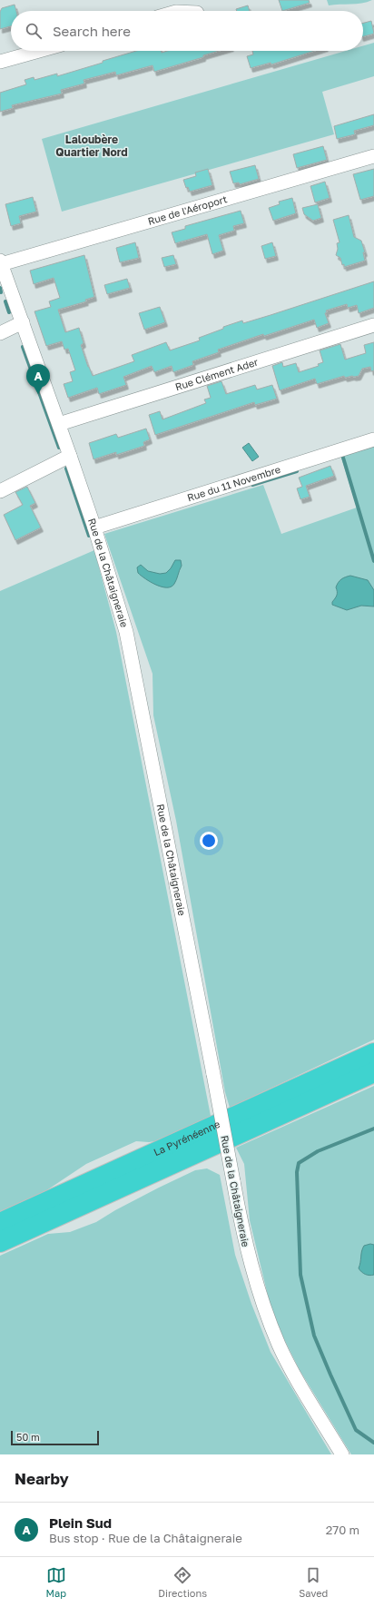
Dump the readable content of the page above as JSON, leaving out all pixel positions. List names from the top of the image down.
{
  "streets": {
    "highway": ["La Pyrénéenne"],
    "street": [
      "Rue de l'Aéroport",
      "Rue Clément Ader",
      "Rue du 11 Novembre",
      "Rue de la Châtaigneraie"
    ]
  },
  "crossings": [
    ["Rue de l'Aéroport", "Rue de la Châtaigneraie"],
    ["Rue Clément Ader", "Rue de la Châtaigneraie"],
    ["Rue du 11 Novembre", "Rue de la Châtaigneraie"]
  ],
  "districts": ["Laloubère Quartier Nord"],
  "scale_bar": "50 m",
  "page": {
    "search": "Search here",
    "pins": "A",
    "scale": "50 m",
    "heading": "Nearby",
    "list": [
      {
        "mark": "A",
        "name": "Plein Sud",
        "note": "Bus stop · Rue de la Châtaigneraie",
        "value": "270 m"
      }
    ],
    "nav": ["Map", "Directions", "Saved"]
  }
}
